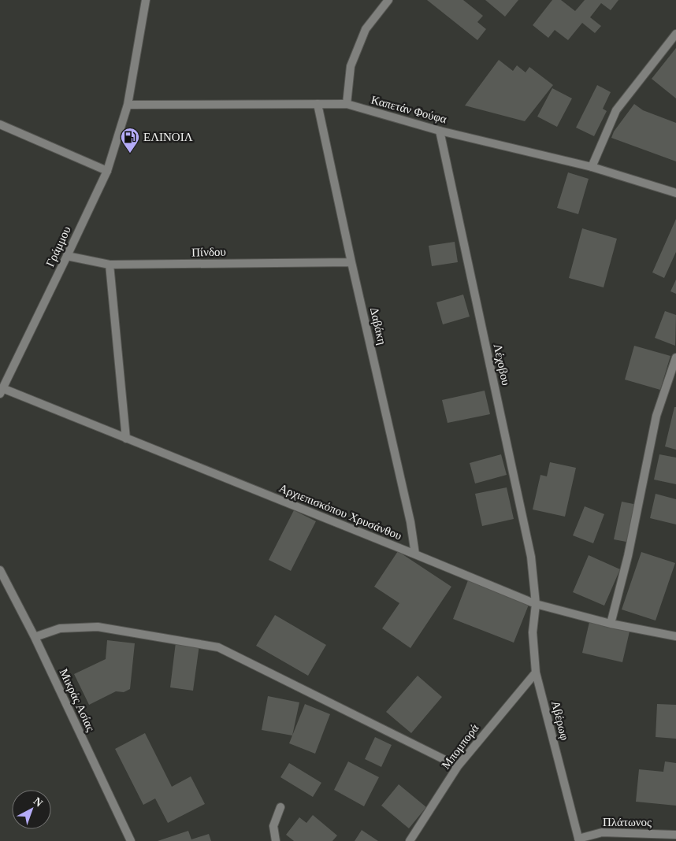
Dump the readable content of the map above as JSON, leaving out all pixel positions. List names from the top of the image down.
{
  "streets": {
    "street": [
      "Καπετάν Φούφα",
      "Γράμμου",
      "Πίνδου",
      "Δαβάκη",
      "Λέχοβου",
      "Αρχιεπισκόπου Χρυσάνθου",
      "Μικράς Ασίας",
      "Αβέρωφ",
      "Μπομπορά",
      "Πλάτωνος"
    ]
  },
  "crossings": [
    ["Καπετάν Φούφα", "Γράμμου"],
    ["Καπετάν Φούφα", "Δαβάκη"],
    ["Καπετάν Φούφα", "Λέχοβου"],
    ["Γράμμου", "Πίνδου"],
    ["Γράμμου", "Αρχιεπισκόπου Χρυσάνθου"],
    ["Πίνδου", "Δαβάκη"],
    ["Δαβάκη", "Αρχιεπισκόπου Χρυσάνθου"],
    ["Λέχοβου", "Αρχιεπισκόπου Χρυσάνθου"],
    ["Λέχοβου", "Αβέρωφ"],
    ["Αρχιεπισκόπου Χρυσάνθου", "Αβέρωφ"],
    ["Αβέρωφ", "Μπομπορά"],
    ["Αβέρωφ", "Πλάτωνος"]
  ],
  "places": {
    "fuel station": ["ΕΛΙΝΟΙΛ"]
  },
  "north": "top right"
}
